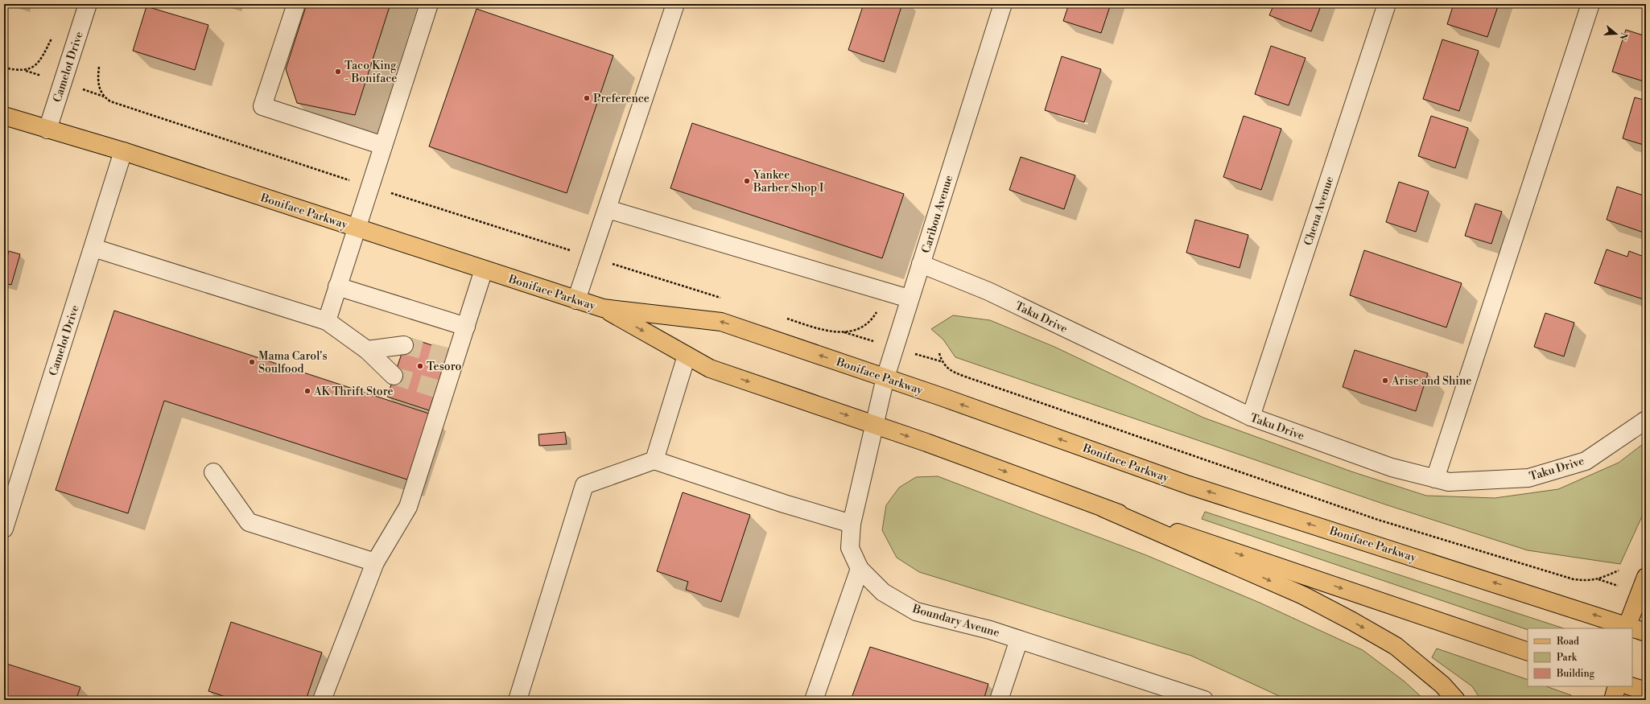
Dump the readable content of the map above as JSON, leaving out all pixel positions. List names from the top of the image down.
{
  "streets": {
    "main road": ["Boniface Parkway"],
    "street": [
      "Camelot Drive",
      "Chena Avenue",
      "Caribou Avenue",
      "Taku Drive",
      "Boundary Aveune"
    ]
  },
  "crossings": [
    ["Camelot Drive", "Boniface Parkway"],
    ["Boniface Parkway", "Caribou Avenue"],
    ["Boniface Parkway", "Boundary Aveune"],
    ["Chena Avenue", "Taku Drive"],
    ["Caribou Avenue", "Taku Drive"],
    ["Caribou Avenue", "Boundary Aveune"]
  ],
  "places": [
    "Taco King - Boniface",
    "Preference",
    "Yankee Barber Shop I",
    "Mama Carol's Soulfood",
    "Tesoro",
    "Arise and Shine",
    "AK Thrift Store"
  ],
  "legend": ["Road", "Park", "Building"],
  "north": "right"
}
